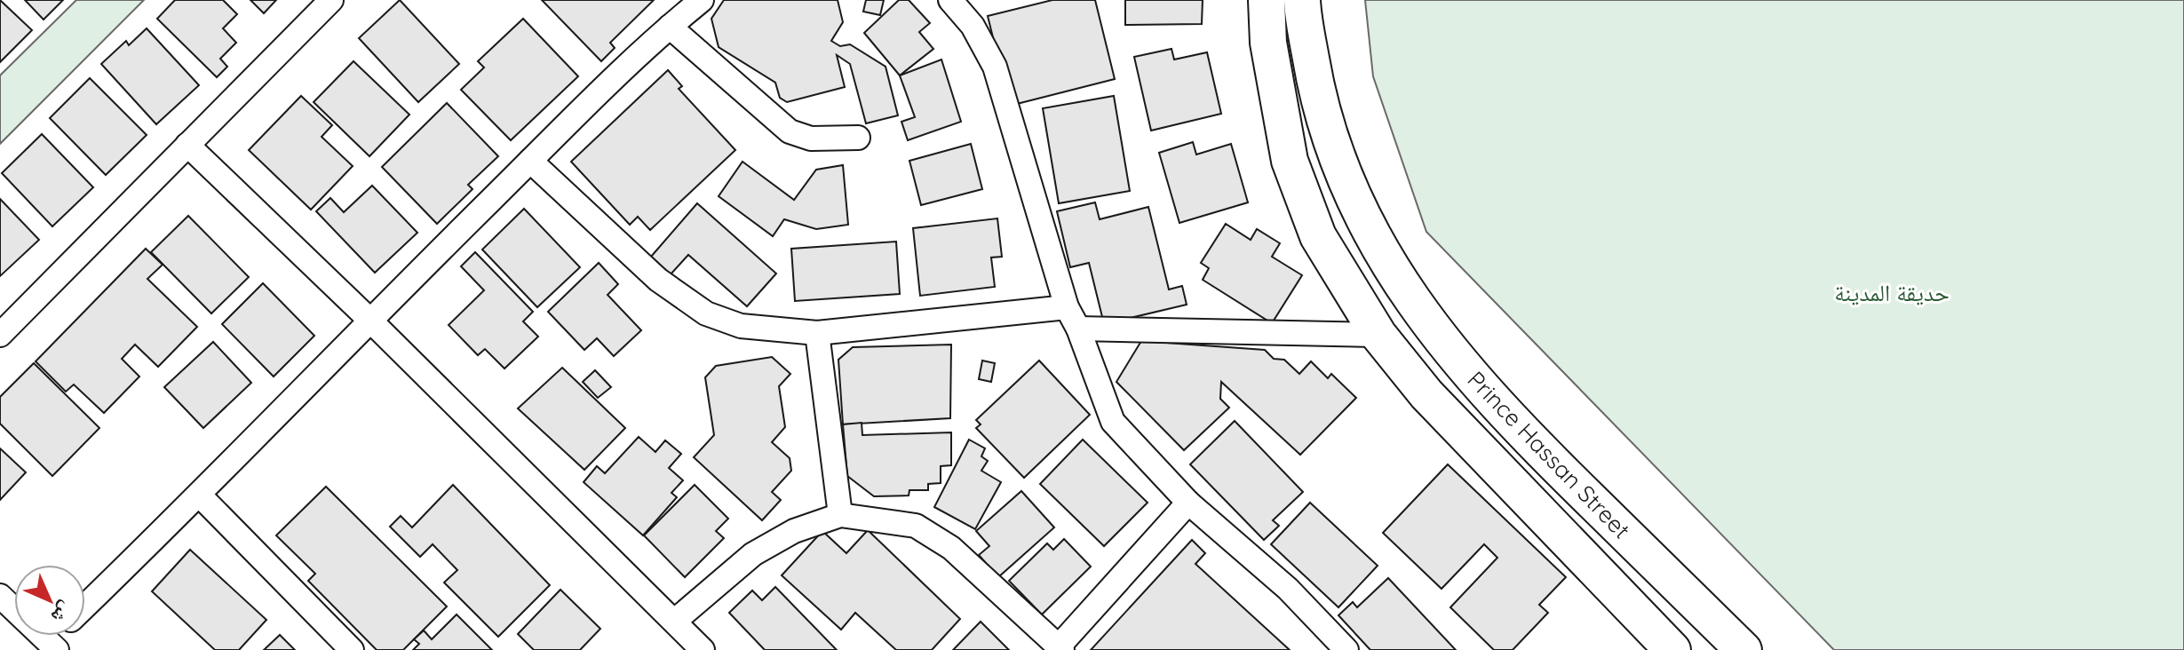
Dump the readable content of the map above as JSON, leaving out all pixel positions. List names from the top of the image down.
{
  "streets": {
    "main road": ["Prince Hassan Street"]
  },
  "parks": ["حديقة المدينة"],
  "north": "bottom right"
}
